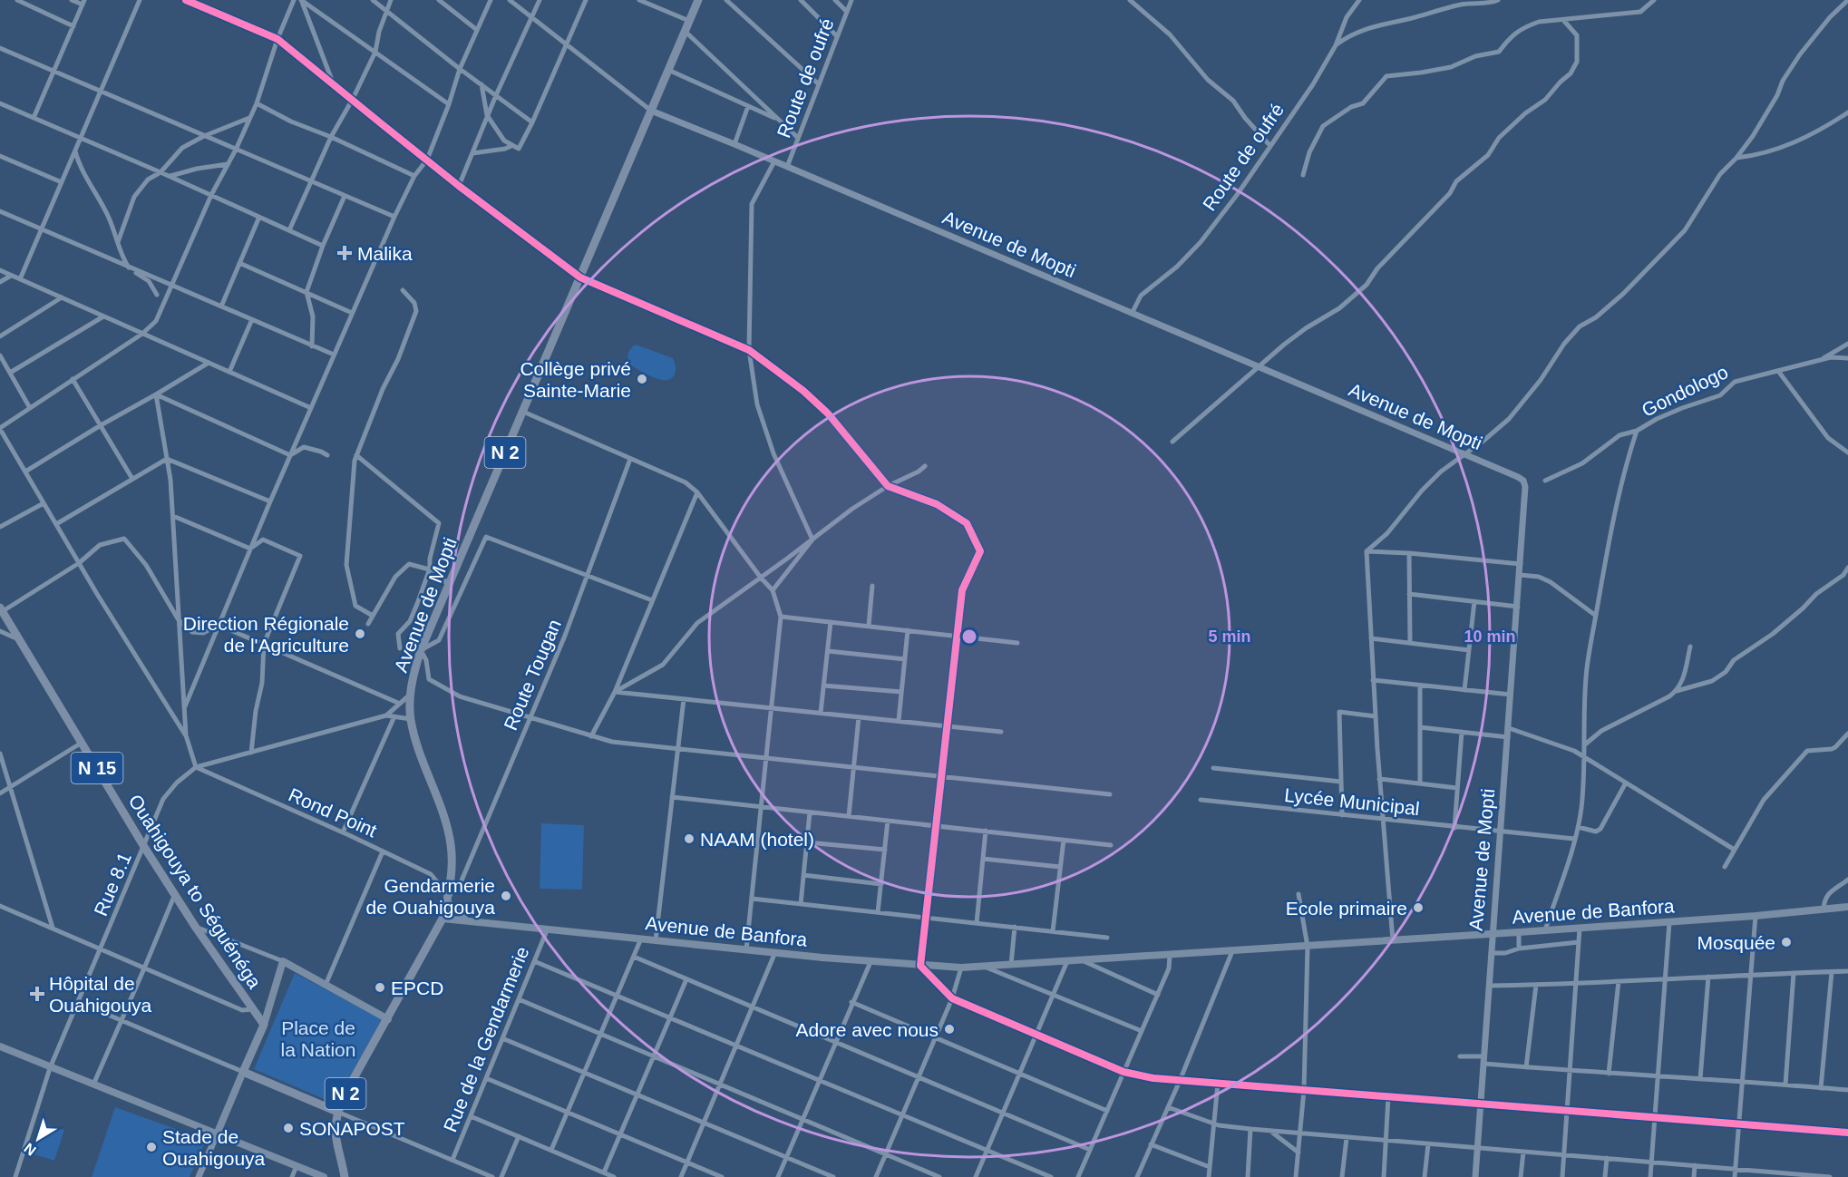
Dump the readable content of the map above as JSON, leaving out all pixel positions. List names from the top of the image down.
{
  "streets": {
    "main road": [
      "Avenue de Mopti",
      "N 2",
      "N 15",
      "Ouahigouya to Séguénéga",
      "Avenue de Banfora"
    ],
    "street": [
      "Route de oufré",
      "Gondologo",
      "Route Tougan",
      "Lycée Municipal",
      "Rond Point",
      "Rue 8.1",
      "Rue de la Gendarmerie"
    ]
  },
  "crossings": [
    ["Route de oufré", "Avenue de Mopti"],
    ["Avenue de Mopti", "Route Tougan"],
    ["Avenue de Mopti", "Lycée Municipal"],
    ["Avenue de Mopti", "Rond Point"],
    ["Avenue de Mopti", "Rue 8.1"],
    ["Avenue de Mopti", "Avenue de Banfora"],
    ["Route Tougan", "Rond Point"],
    ["Rond Point", "Rue 8.1"],
    ["Rue 8.1", "Ouahigouya to Séguénéga"],
    ["Avenue de Banfora", "Rue de la Gendarmerie"]
  ],
  "parks": ["Place de la Nation"],
  "places": {
    "health": ["Malika", "Hôpital de Ouahigouya"],
    "other": [
      "Collège privé Sainte-Marie",
      "Direction Régionale de l'Agriculture",
      "NAAM (hotel)",
      "Gendarmerie de Ouahigouya",
      "Ecole primaire",
      "Mosquée",
      "EPCD",
      "Adore avec nous",
      "SONAPOST",
      "Stade de Ouahigouya"
    ]
  },
  "north": "bottom left",
  "rings": ["5 min", "10 min"]
}
